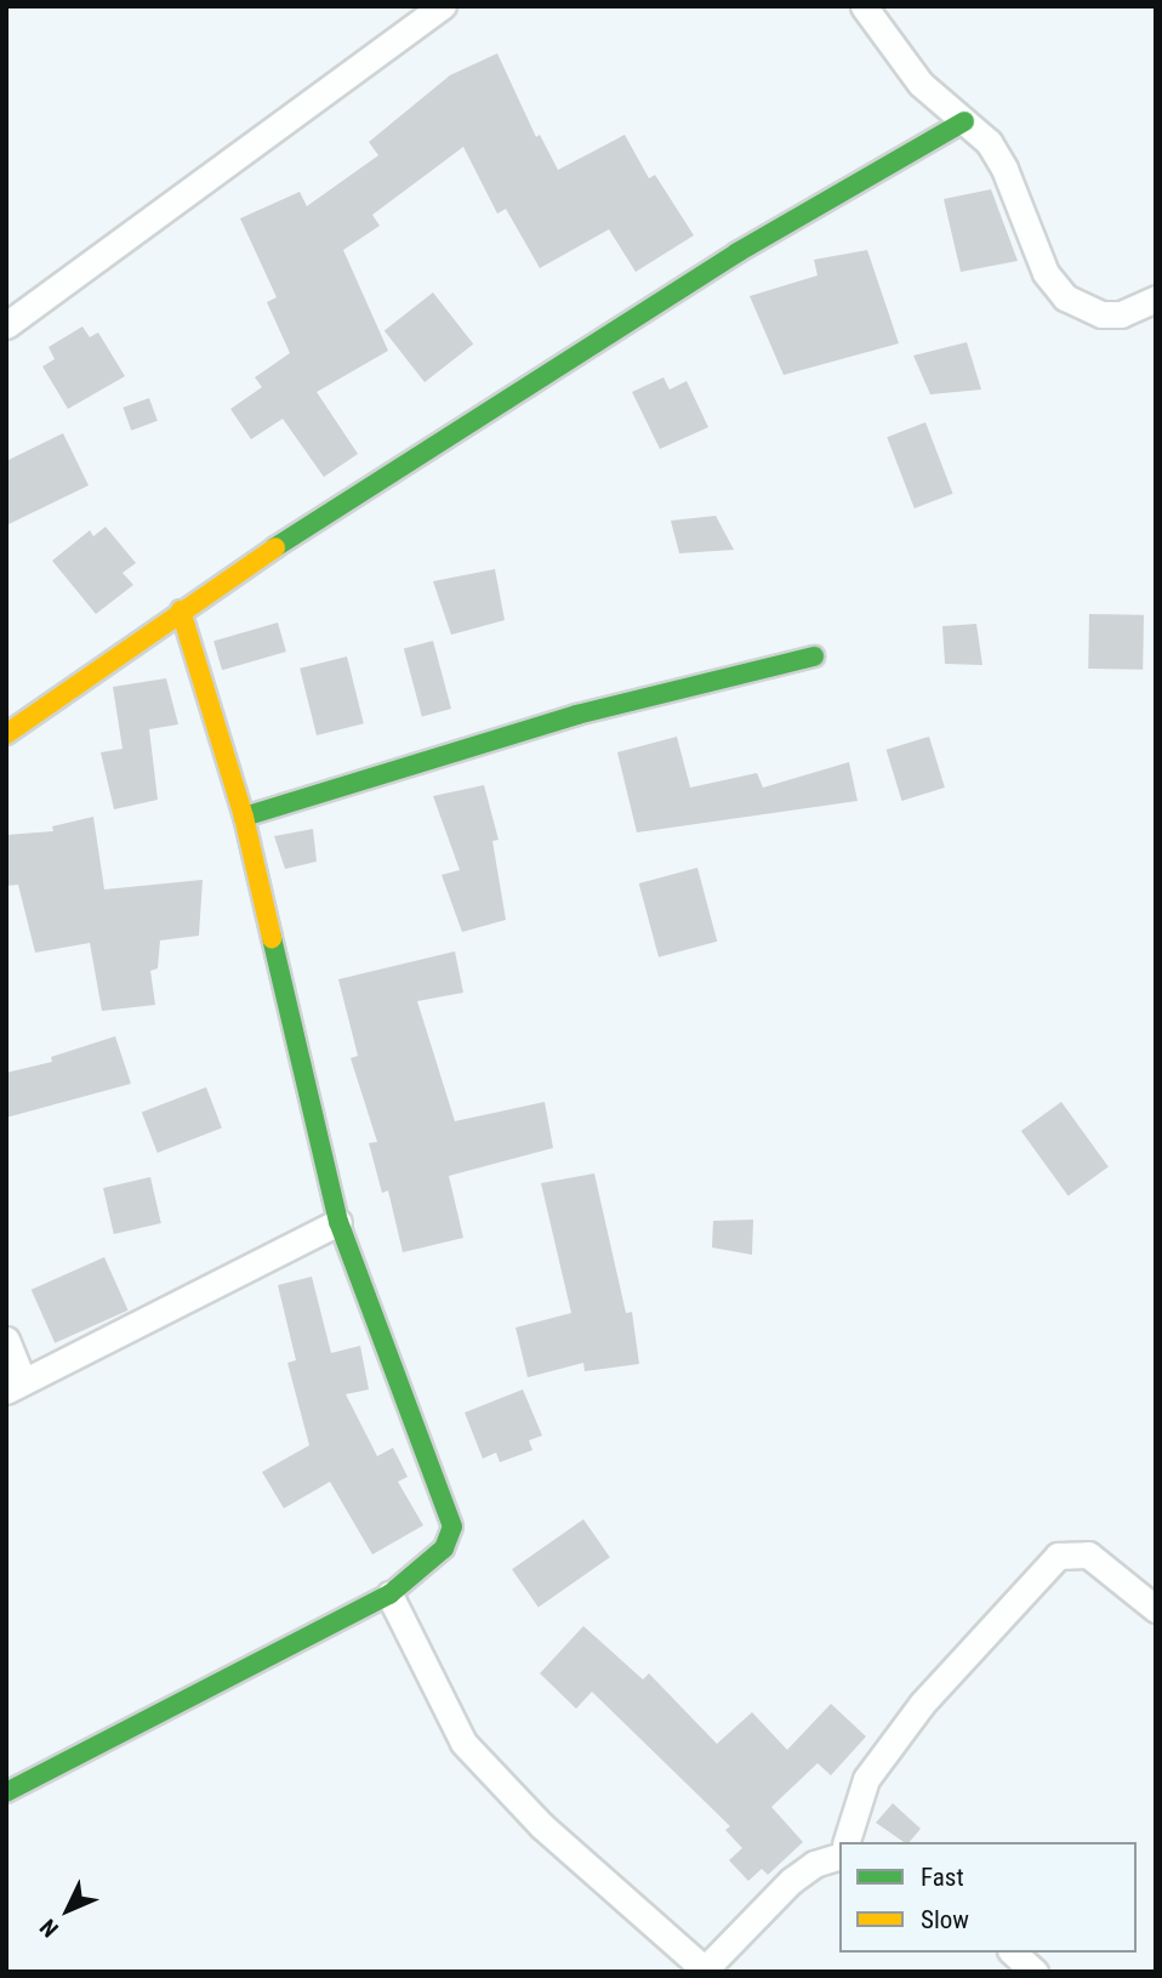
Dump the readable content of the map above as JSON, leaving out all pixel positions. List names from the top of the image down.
{
  "legend": ["Fast", "Slow"],
  "north": "bottom left"
}
